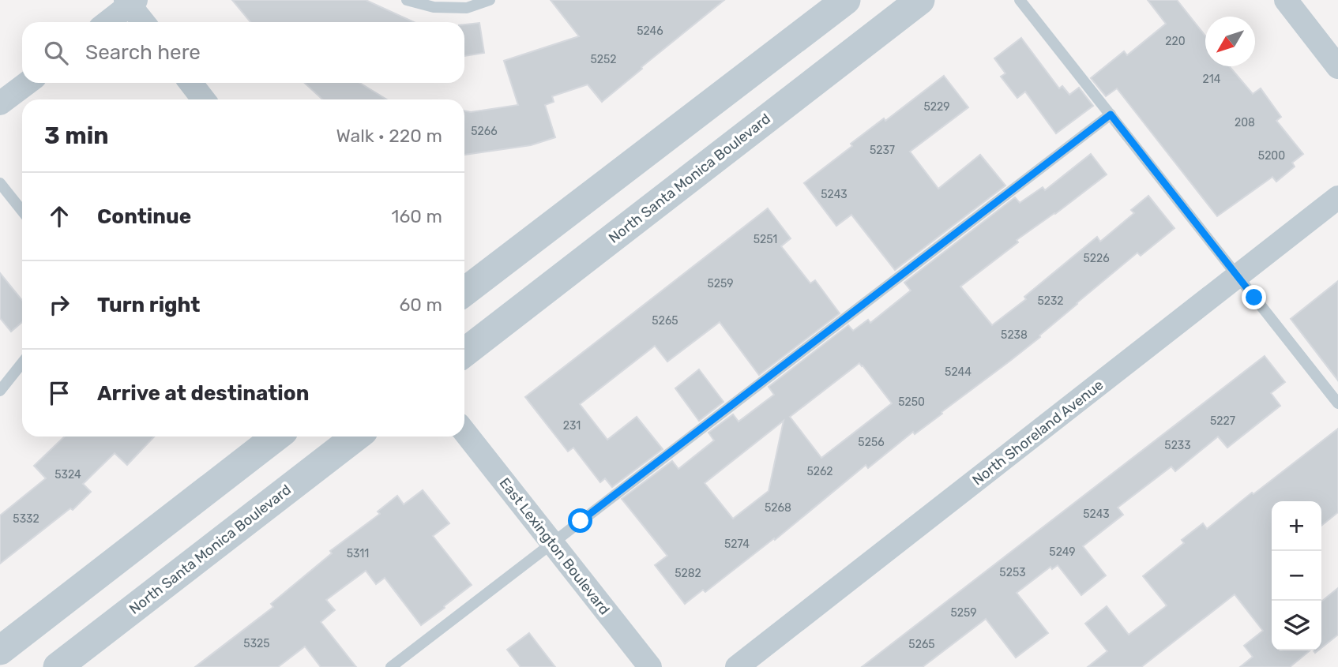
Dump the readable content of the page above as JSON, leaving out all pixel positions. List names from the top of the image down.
{
  "streets": {
    "street": ["North Santa Monica Boulevard", "North Shoreland Avenue", "East Lexington Boulevard"]
  },
  "house_numbers": [
    "5246",
    "220",
    "5252",
    "214",
    "5229",
    "208",
    "5266",
    "5237",
    "5200",
    "5243",
    "5251",
    "5226",
    "5259",
    "5232",
    "5265",
    "5238",
    "5244",
    "5250",
    "5227",
    "231",
    "5256",
    "5233",
    "5262",
    "5324",
    "5268",
    "5243",
    "5332",
    "5274",
    "5249",
    "5311",
    "5253",
    "5282",
    "5259",
    "5325",
    "5265"
  ],
  "north": "bottom left",
  "page": {
    "search": "Search here",
    "heading": ["3 min", "Walk · 220 m"],
    "list": [
      ["Continue", "160 m"],
      ["Turn right", "60 m"],
      "Arrive at destination"
    ],
    "map_buttons": ["+", "−"]
  }
}
